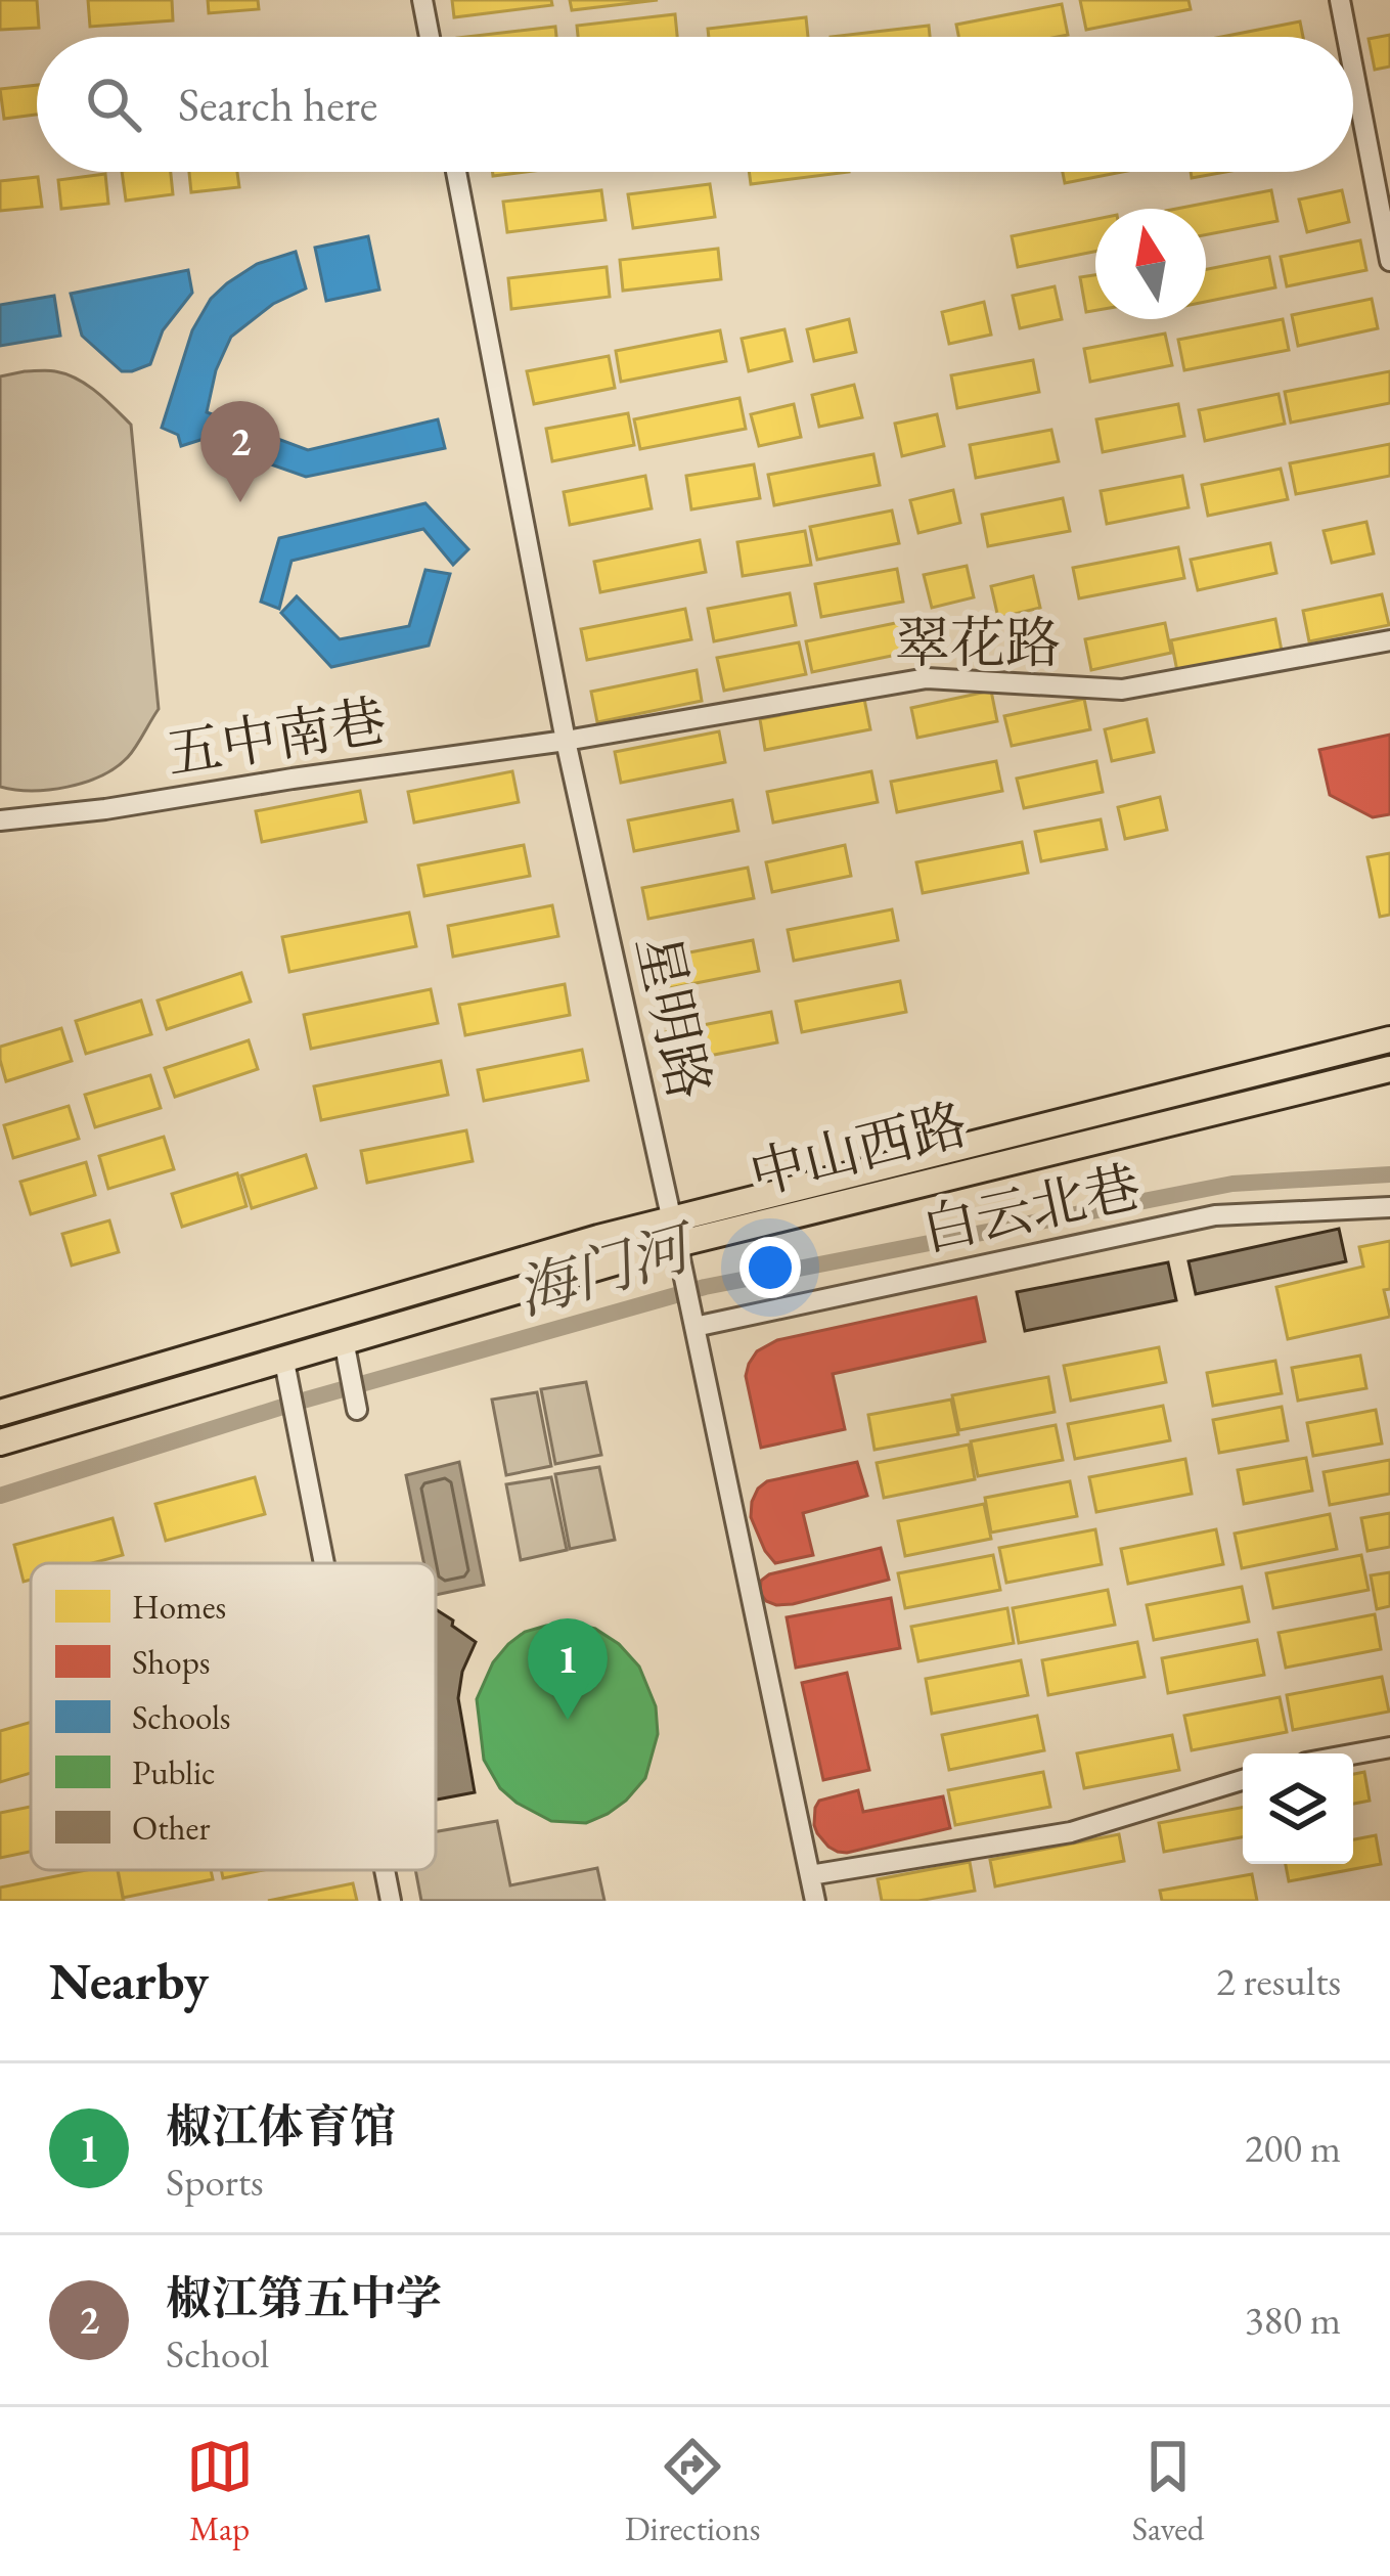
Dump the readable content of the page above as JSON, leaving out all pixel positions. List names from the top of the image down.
{
  "streets": {
    "main road": ["中山西路"],
    "street": [
      "翠花路",
      "五中南巷",
      "星明路",
      "白云北巷"
    ]
  },
  "crossings": [
    ["翠花路", "五中南巷"],
    ["翠花路", "星明路"],
    ["五中南巷", "星明路"],
    ["星明路", "中山西路"],
    ["星明路", "白云北巷"]
  ],
  "water": ["海门河"],
  "legend": [
    "Homes",
    "Shops",
    "Schools",
    "Public",
    "Other"
  ],
  "north": "top",
  "page": {
    "search": "Search here",
    "pins": ["2", "1"],
    "heading": ["Nearby", "2 results"],
    "list": [
      {
        "mark": "1",
        "name": "椒江体育馆",
        "note": "Sports",
        "value": "200 m"
      },
      {
        "mark": "2",
        "name": "椒江第五中学",
        "note": "School",
        "value": "380 m"
      }
    ],
    "nav": ["Map", "Directions", "Saved"]
  }
}
